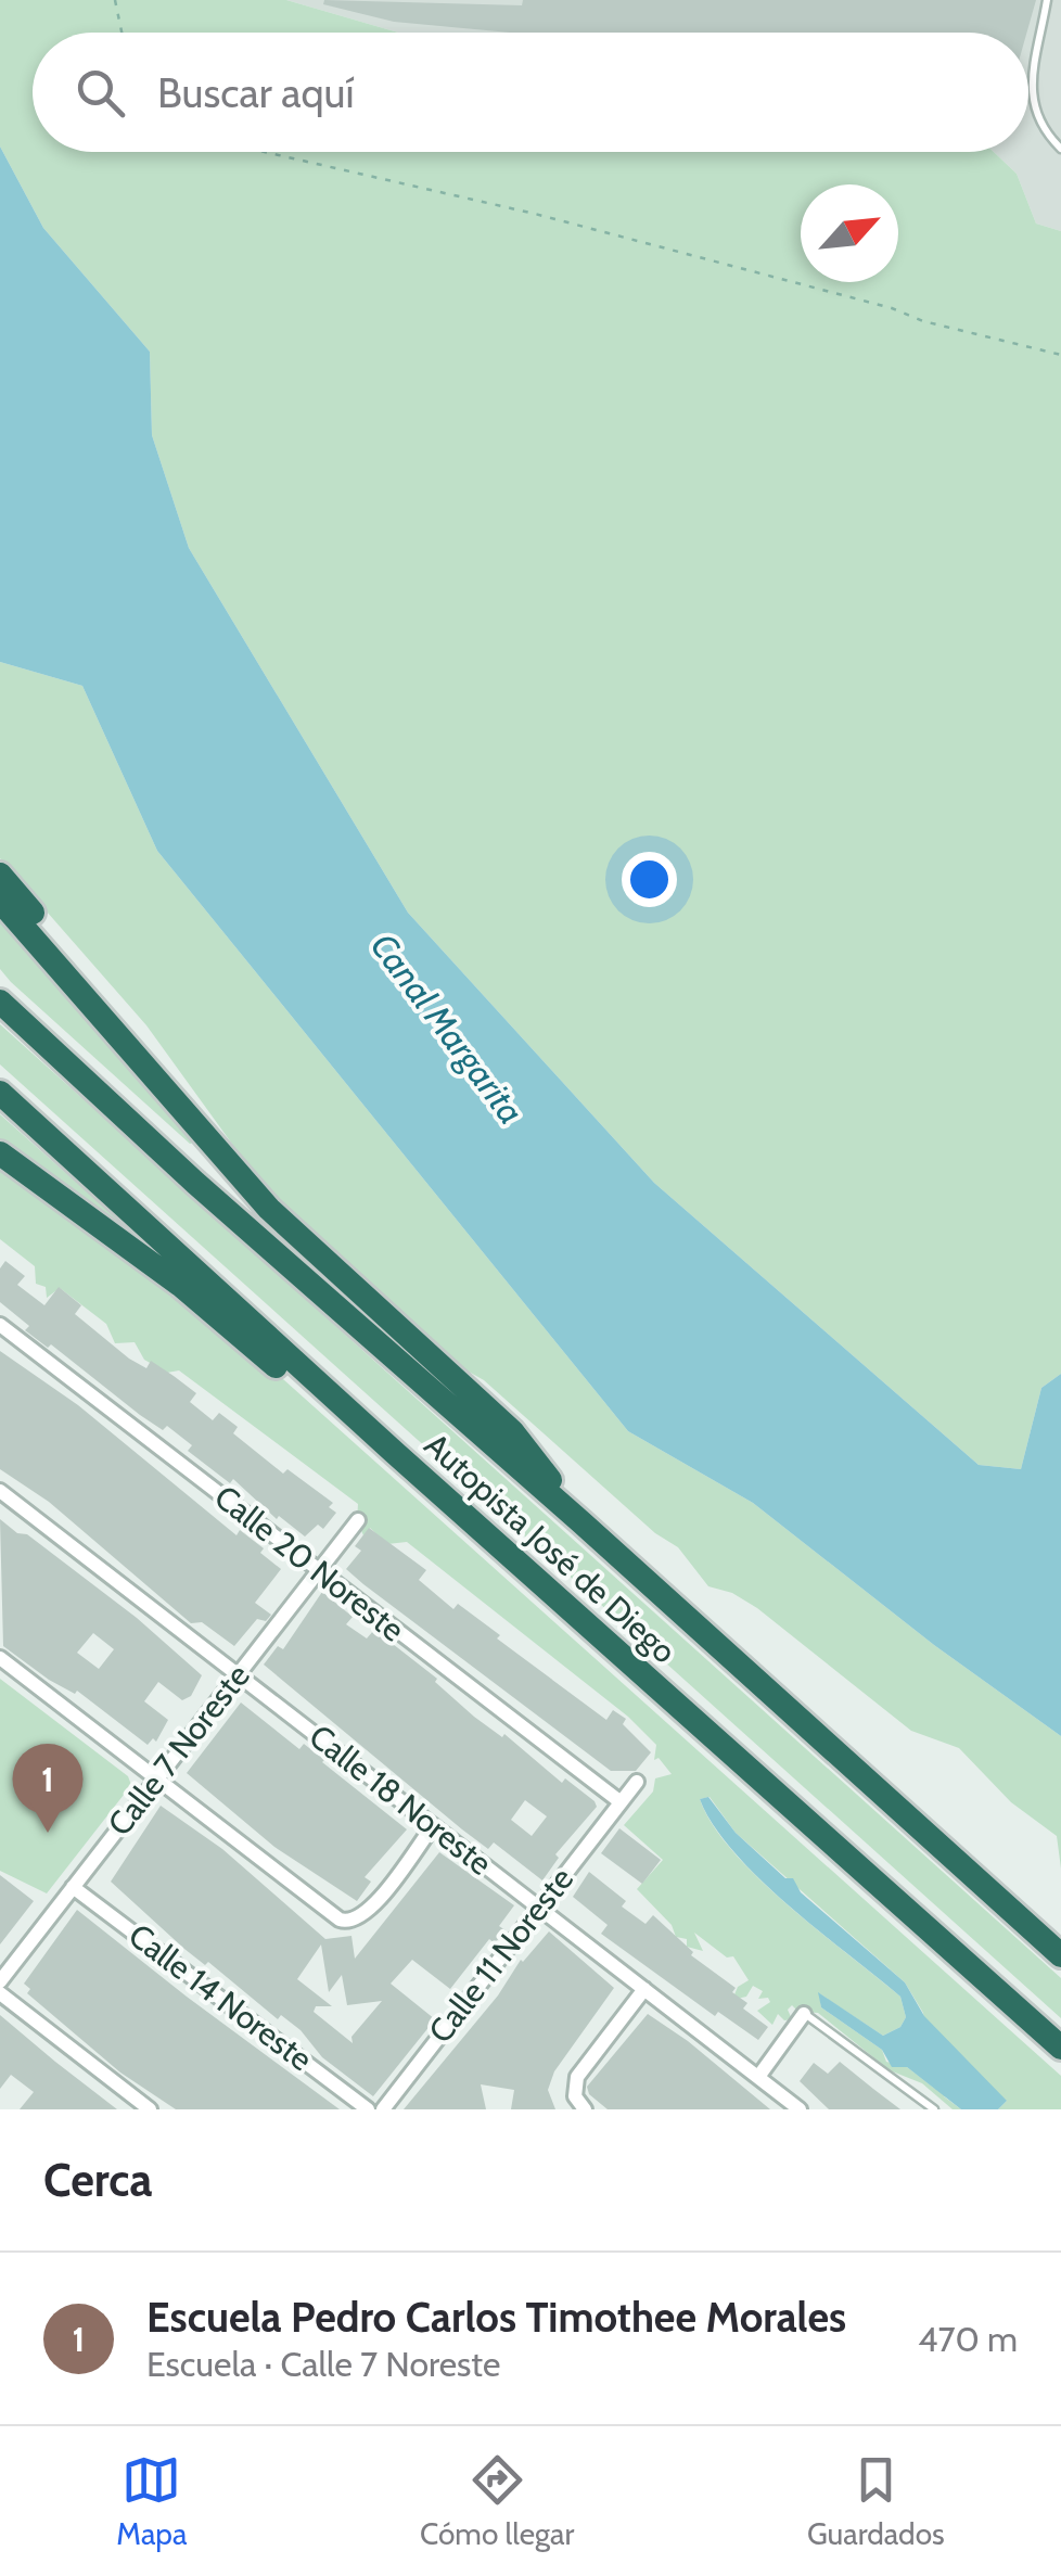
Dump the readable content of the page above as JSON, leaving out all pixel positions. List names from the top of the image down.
{
  "streets": {
    "highway": ["Autopista José de Diego"],
    "street": [
      "Calle 20 Noreste",
      "Calle 7 Noreste",
      "Calle 18 Noreste",
      "Calle 11 Noreste",
      "Calle 14 Noreste"
    ]
  },
  "crossings": [
    ["Calle 20 Noreste", "Calle 7 Noreste"],
    ["Calle 20 Noreste", "Calle 11 Noreste"],
    ["Calle 7 Noreste", "Calle 18 Noreste"],
    ["Calle 7 Noreste", "Calle 14 Noreste"],
    ["Calle 18 Noreste", "Calle 11 Noreste"]
  ],
  "water": ["Canal Margarita"],
  "north": "top right",
  "page": {
    "search": "Buscar aquí",
    "pins": "1",
    "heading": "Cerca",
    "list": [
      {
        "mark": "1",
        "name": "Escuela Pedro Carlos Timothee Morales",
        "note": "Escuela · Calle 7 Noreste",
        "value": "470 m"
      }
    ],
    "nav": ["Mapa", "Cómo llegar", "Guardados"]
  }
}
